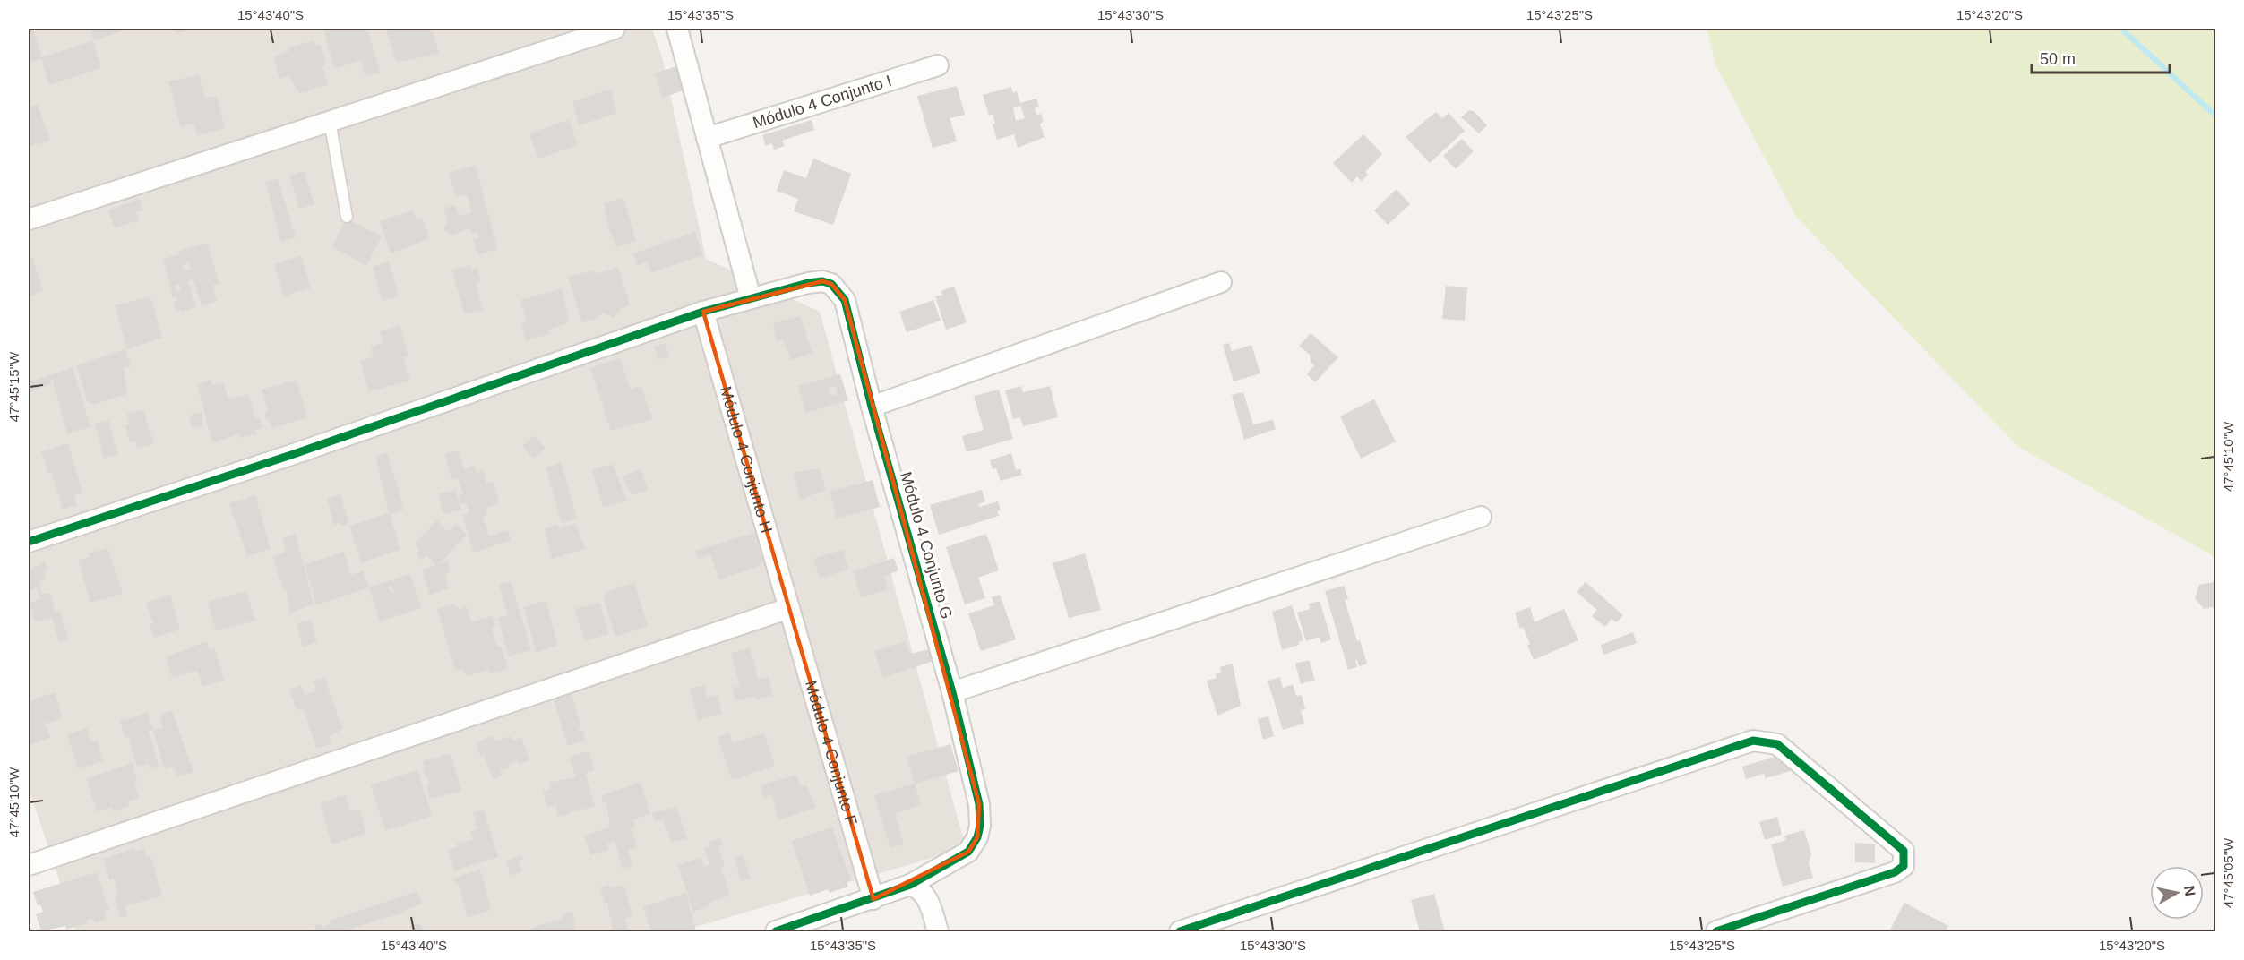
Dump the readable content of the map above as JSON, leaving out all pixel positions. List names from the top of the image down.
{
  "streets": {
    "street": [
      "Módulo 4 Conjunto I",
      "Módulo 4 Conjunto H",
      "Módulo 4 Conjunto G",
      "Módulo 4 Conjunto F"
    ]
  },
  "crossings": [
    ["Módulo 4 Conjunto H", "Módulo 4 Conjunto F"],
    ["Módulo 4 Conjunto G", "Módulo 4 Conjunto F"]
  ],
  "scale_bar": "50 m",
  "north": "right",
  "coordinates": [
    "15°43'40\"S",
    "15°43'35\"S",
    "15°43'30\"S",
    "15°43'25\"S",
    "15°43'20\"S",
    "47°45'15\"W",
    "47°45'10\"W",
    "47°45'05\"W"
  ]
}
